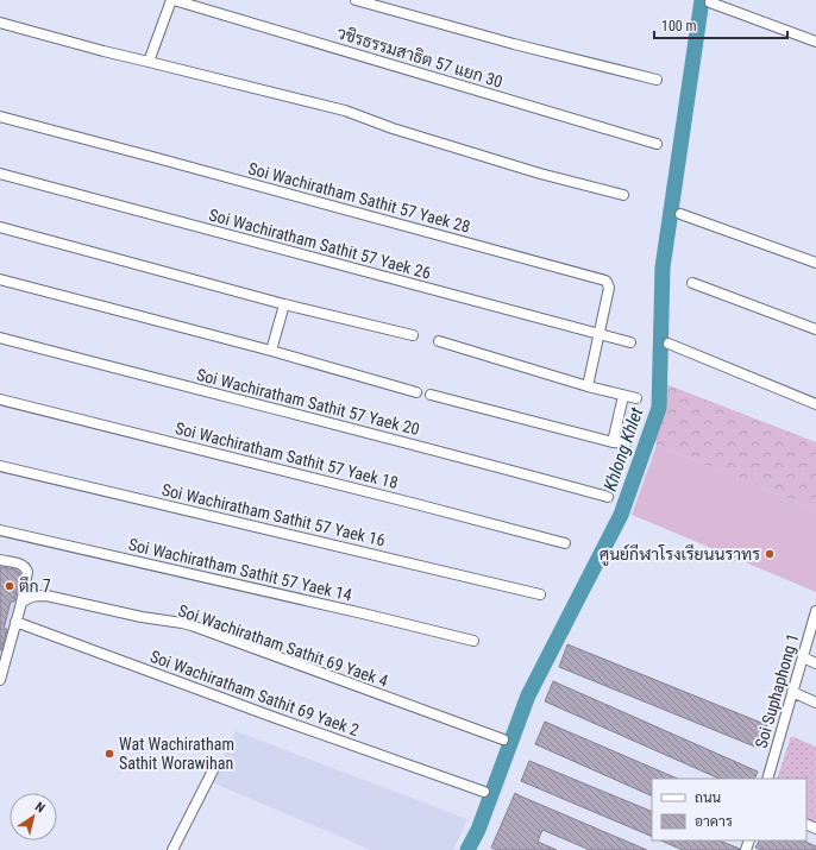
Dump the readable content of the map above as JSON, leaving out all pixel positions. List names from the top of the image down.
{
  "streets": {
    "street": [
      "วชิรธรรมสาธิต 57 แยก 30",
      "Soi Wachiratham Sathit 57 Yaek 28",
      "Soi Wachiratham Sathit 57 Yaek 26",
      "Soi Wachiratham Sathit 57 Yaek 20",
      "Soi Wachiratham Sathit 57 Yaek 18",
      "Soi Wachiratham Sathit 57 Yaek 16",
      "Soi Wachiratham Sathit 57 Yaek 14",
      "Soi Wachiratham Sathit 69 Yaek 4",
      "Soi Suphaphong 1",
      "Soi Wachiratham Sathit 69 Yaek 2"
    ]
  },
  "crossings": [
    ["Soi Wachiratham Sathit 57 Yaek 28", "Soi Wachiratham Sathit 57 Yaek 26"]
  ],
  "water": ["Khlong Khlet"],
  "places": ["ศูนย์กีฬาโรงเรียนนราทร", "ตึก 7", "Wat Wachiratham Sathit Worawihan"],
  "legend": ["ถนน", "อาคาร"],
  "scale_bar": "100 m",
  "north": "top right"
}
